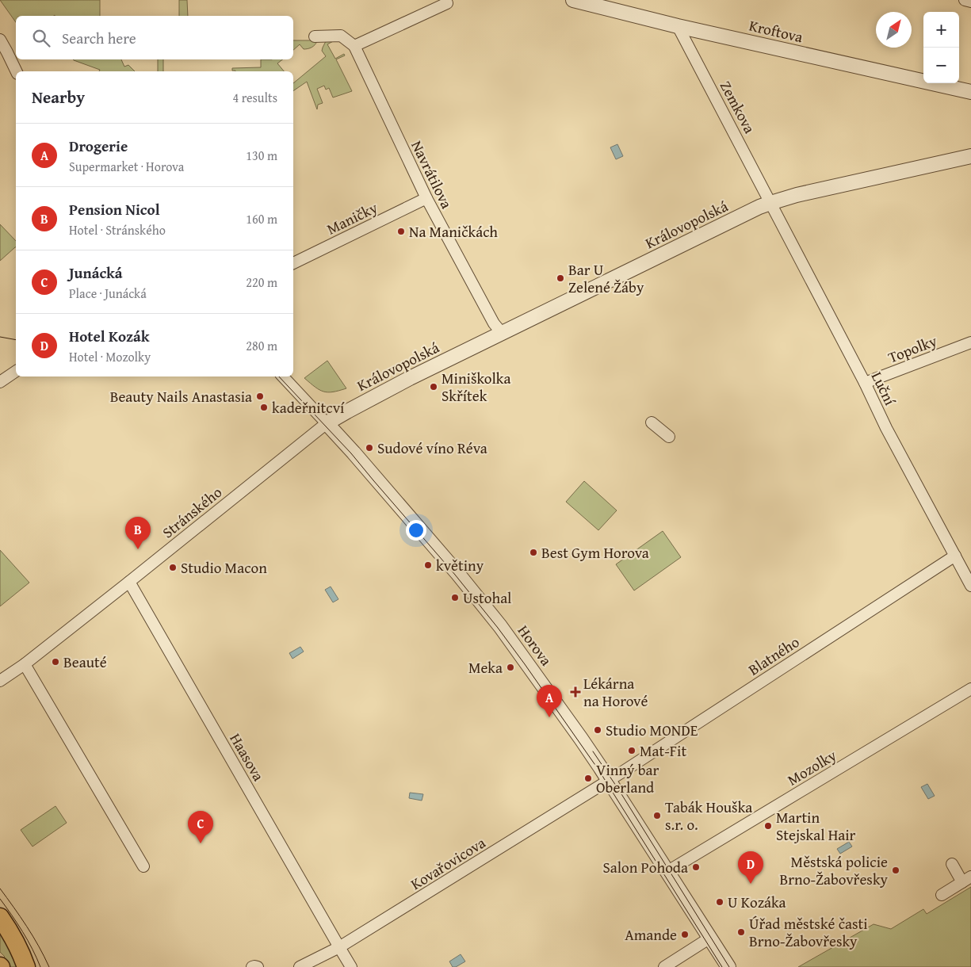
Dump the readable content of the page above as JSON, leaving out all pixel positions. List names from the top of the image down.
{
  "streets": {
    "street": [
      "Kroftova",
      "Zemkova",
      "Navrátilova",
      "Maničky",
      "Královopolská",
      "Topolky",
      "Luční",
      "Stránského",
      "Horova",
      "Blatného",
      "Haasova",
      "Mozolky",
      "Kovařovicova"
    ]
  },
  "crossings": [
    ["Kroftova", "Zemkova"],
    ["Zemkova", "Královopolská"],
    ["Zemkova", "Luční"],
    ["Navrátilova", "Maničky"],
    ["Navrátilova", "Královopolská"],
    ["Královopolská", "Luční"],
    ["Královopolská", "Stránského"],
    ["Královopolská", "Horova"],
    ["Topolky", "Luční"],
    ["Luční", "Blatného"],
    ["Stránského", "Horova"],
    ["Stránského", "Haasova"],
    ["Horova", "Blatného"],
    ["Horova", "Mozolky"],
    ["Horova", "Kovařovicova"],
    ["Blatného", "Kovařovicova"],
    ["Haasova", "Kovařovicova"]
  ],
  "places": {
    "other": [
      "Na Maničkách",
      "Bar U Zelené Žáby",
      "Miniškolka Skřítek",
      "Beauty Nails Anastasia",
      "kadeřnitcví",
      "Sudové víno Réva",
      "Best Gym Horova",
      "květiny",
      "Studio Macon",
      "Ustohal",
      "Beauté",
      "Meka",
      "Studio MONDE",
      "Mat-Fit",
      "Vinný bar Oberland",
      "Tabák Houška s.r. o.",
      "Martin Stejskal Hair",
      "Salon Pohoda",
      "Městská policie Brno-Žabovřesky",
      "U Kozáka",
      "Úřad městské časti Brno-Žabovřesky",
      "Amande"
    ],
    "health": ["Lékárna na Horové"]
  },
  "north": "top right",
  "page": {
    "map_buttons": ["+", "−"],
    "search": "Search here",
    "heading": ["Nearby", "4 results"],
    "list": [
      {
        "mark": "A",
        "name": "Drogerie",
        "note": "Supermarket · Horova",
        "value": "130 m"
      },
      {
        "mark": "B",
        "name": "Pension Nicol",
        "note": "Hotel · Stránského",
        "value": "160 m"
      },
      {
        "mark": "C",
        "name": "Junácká",
        "note": "Place · Junácká",
        "value": "220 m"
      },
      {
        "mark": "D",
        "name": "Hotel Kozák",
        "note": "Hotel · Mozolky",
        "value": "280 m"
      }
    ],
    "pins": [
      "B",
      "A",
      "C",
      "D"
    ]
  }
}
